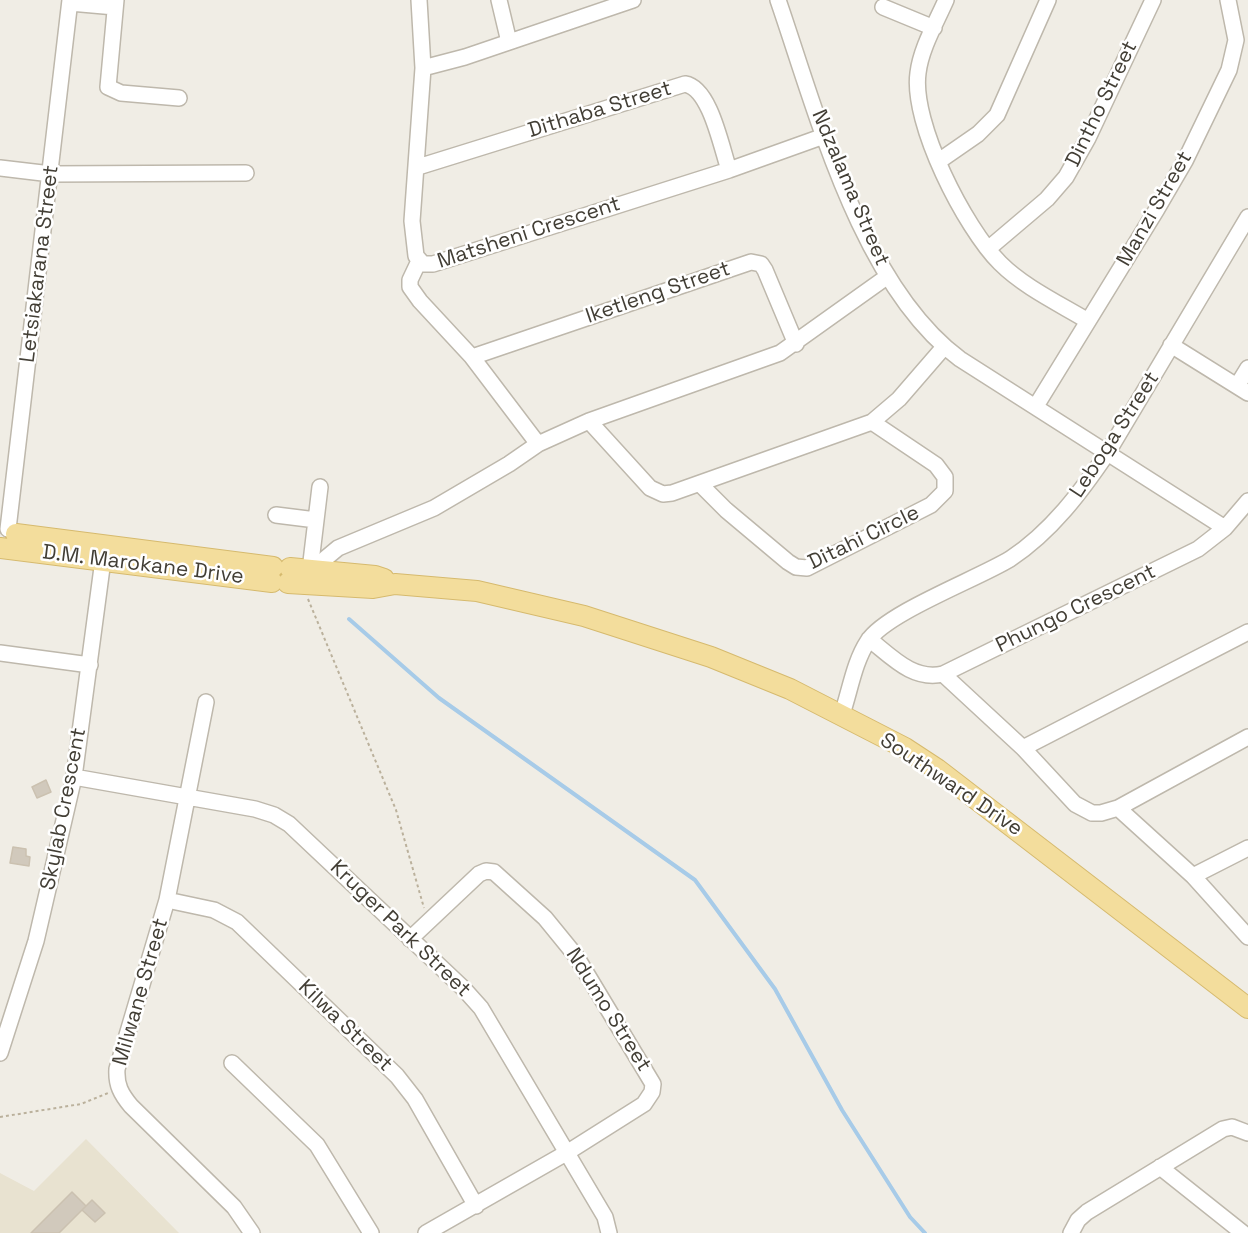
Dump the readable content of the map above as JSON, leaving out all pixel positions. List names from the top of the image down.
{
  "streets": {
    "main road": ["D.M. Marokane Drive", "Southward Drive"],
    "street": [
      "Dintho Street",
      "Dithaba Street",
      "Ndzalama Street",
      "Manzi Street",
      "Matsheni Crescent",
      "Letsiakarana Street",
      "Iketleng Street",
      "Leboga Street",
      "Ditahi Circle",
      "Phungo Crescent",
      "Skylab Crescent",
      "Kruger Park Street",
      "Milwane Street",
      "Ndumo Street",
      "Kilwa Street"
    ]
  },
  "crossings": [
    ["Dithaba Street", "Matsheni Crescent"],
    ["Ndzalama Street", "Manzi Street"],
    ["Ndzalama Street", "Matsheni Crescent"],
    ["Ndzalama Street", "Leboga Street"],
    ["Letsiakarana Street", "D.M. Marokane Drive"],
    ["Leboga Street", "Phungo Crescent"],
    ["D.M. Marokane Drive", "Southward Drive"],
    ["D.M. Marokane Drive", "Skylab Crescent"],
    ["Skylab Crescent", "Kruger Park Street"],
    ["Kruger Park Street", "Milwane Street"],
    ["Kruger Park Street", "Ndumo Street"],
    ["Milwane Street", "Kilwa Street"],
    ["Ndumo Street", "Kilwa Street"]
  ]
}
